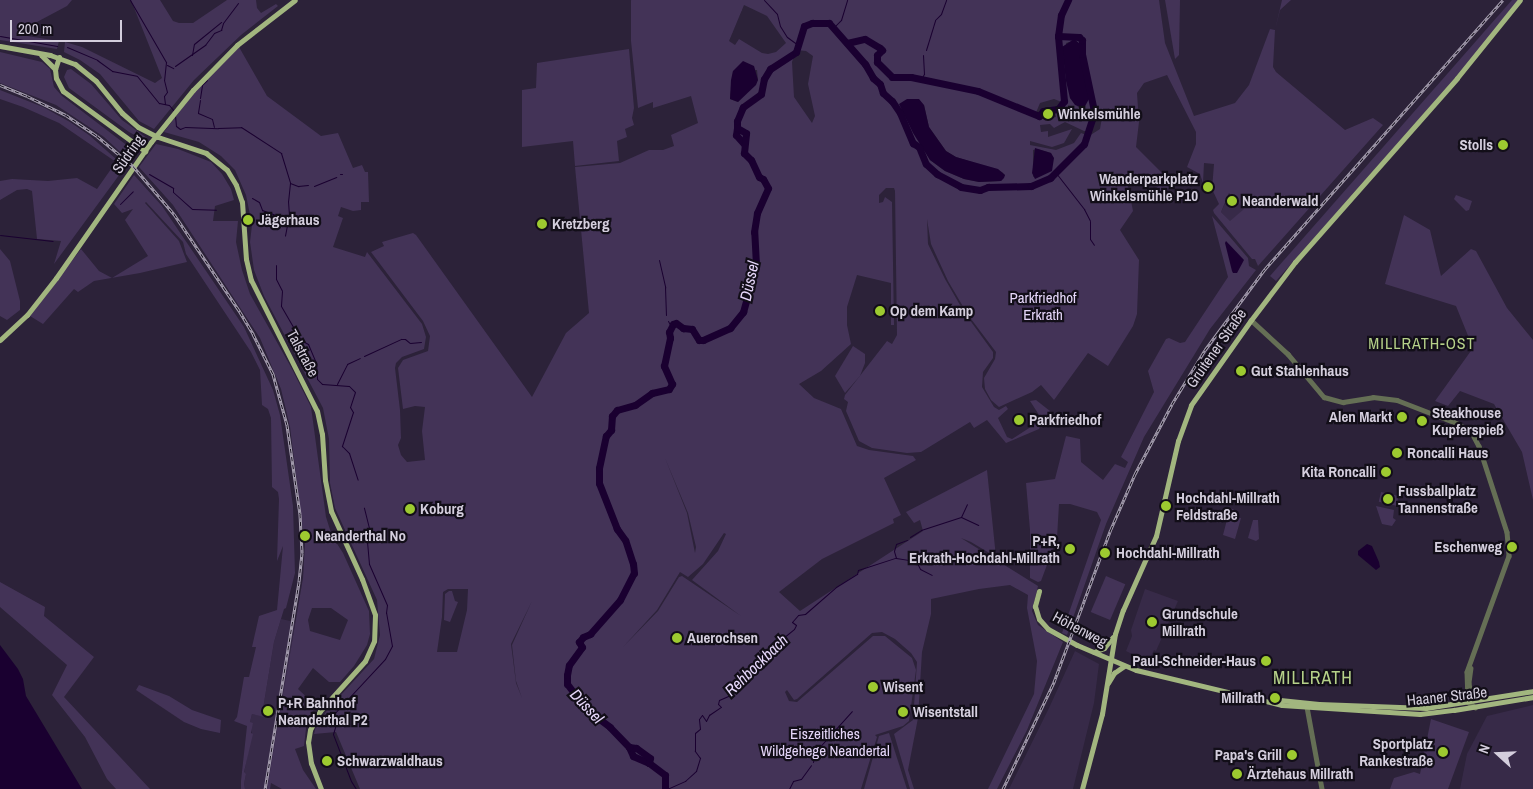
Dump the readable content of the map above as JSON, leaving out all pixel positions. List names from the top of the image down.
{
  "streets": {
    "main road": [
      "Südring",
      "Gruitener Straße",
      "Talstraße",
      "Höhenweg",
      "Haaner Straße"
    ]
  },
  "crossings": [
    ["Gruitener Straße", "Höhenweg"],
    ["Gruitener Straße", "Haaner Straße"],
    ["Höhenweg", "Haaner Straße"]
  ],
  "districts": ["MILLRATH-OST", "MILLRATH"],
  "water": ["Düssel", "Rehbockbach"],
  "parks": ["Parkfriedhof Erkrath", "Eiszeitliches Wildgehege Neandertal"],
  "places": [
    "Winkelsmühle",
    "Stolls",
    "Wanderparkplatz Winkelsmühle P10",
    "Neanderwald",
    "Jägerhaus",
    "Kretzberg",
    "Op dem Kamp",
    "Gut Stahlenhaus",
    "Alen Markt",
    "Parkfriedhof",
    "Steakhouse Kupferspieß",
    "Roncalli Haus",
    "Kita Roncalli",
    "Fussballplatz Tannenstraße",
    "Hochdahl-Millrath Feldstraße",
    "Koburg",
    "Neanderthal No",
    "Eschenweg",
    "P+R, Erkrath-Hochdahl-Millrath",
    "Hochdahl-Millrath",
    "Grundschule Millrath",
    "Auerochsen",
    "Paul-Schneider-Haus",
    "Wisent",
    "Millrath",
    "P+R Bahnhof Neanderthal P2",
    "Wisentstall",
    "Sportplatz Rankestraße",
    "Papa's Grill",
    "Schwarzwaldhaus",
    "Ärztehaus Millrath"
  ],
  "scale_bar": "200 m",
  "north": "left"
}
